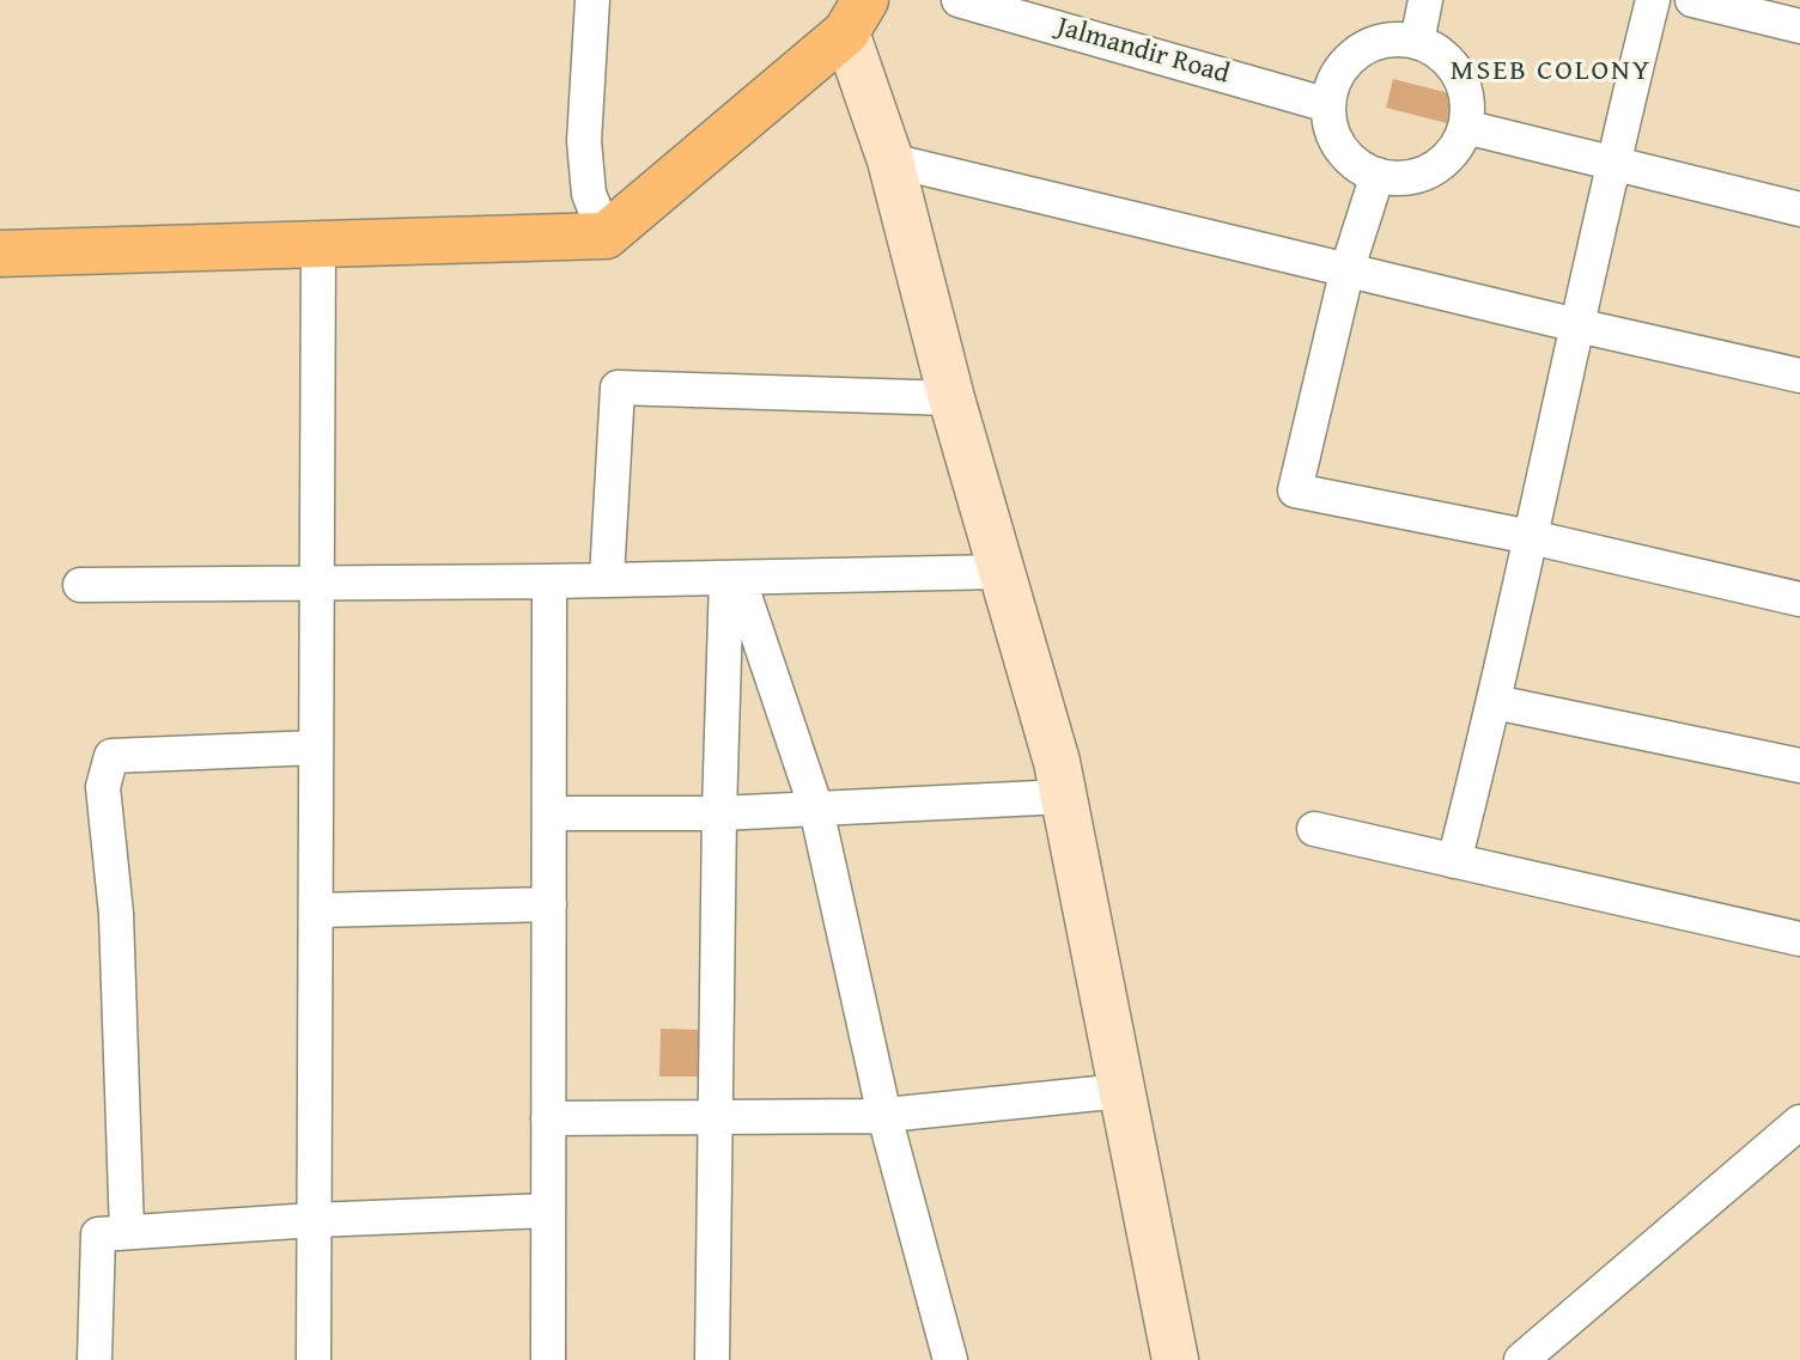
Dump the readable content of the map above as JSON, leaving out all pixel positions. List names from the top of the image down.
{
  "streets": {
    "street": ["Jalmandir Road"]
  },
  "districts": ["MSEB COLONY"]
}
